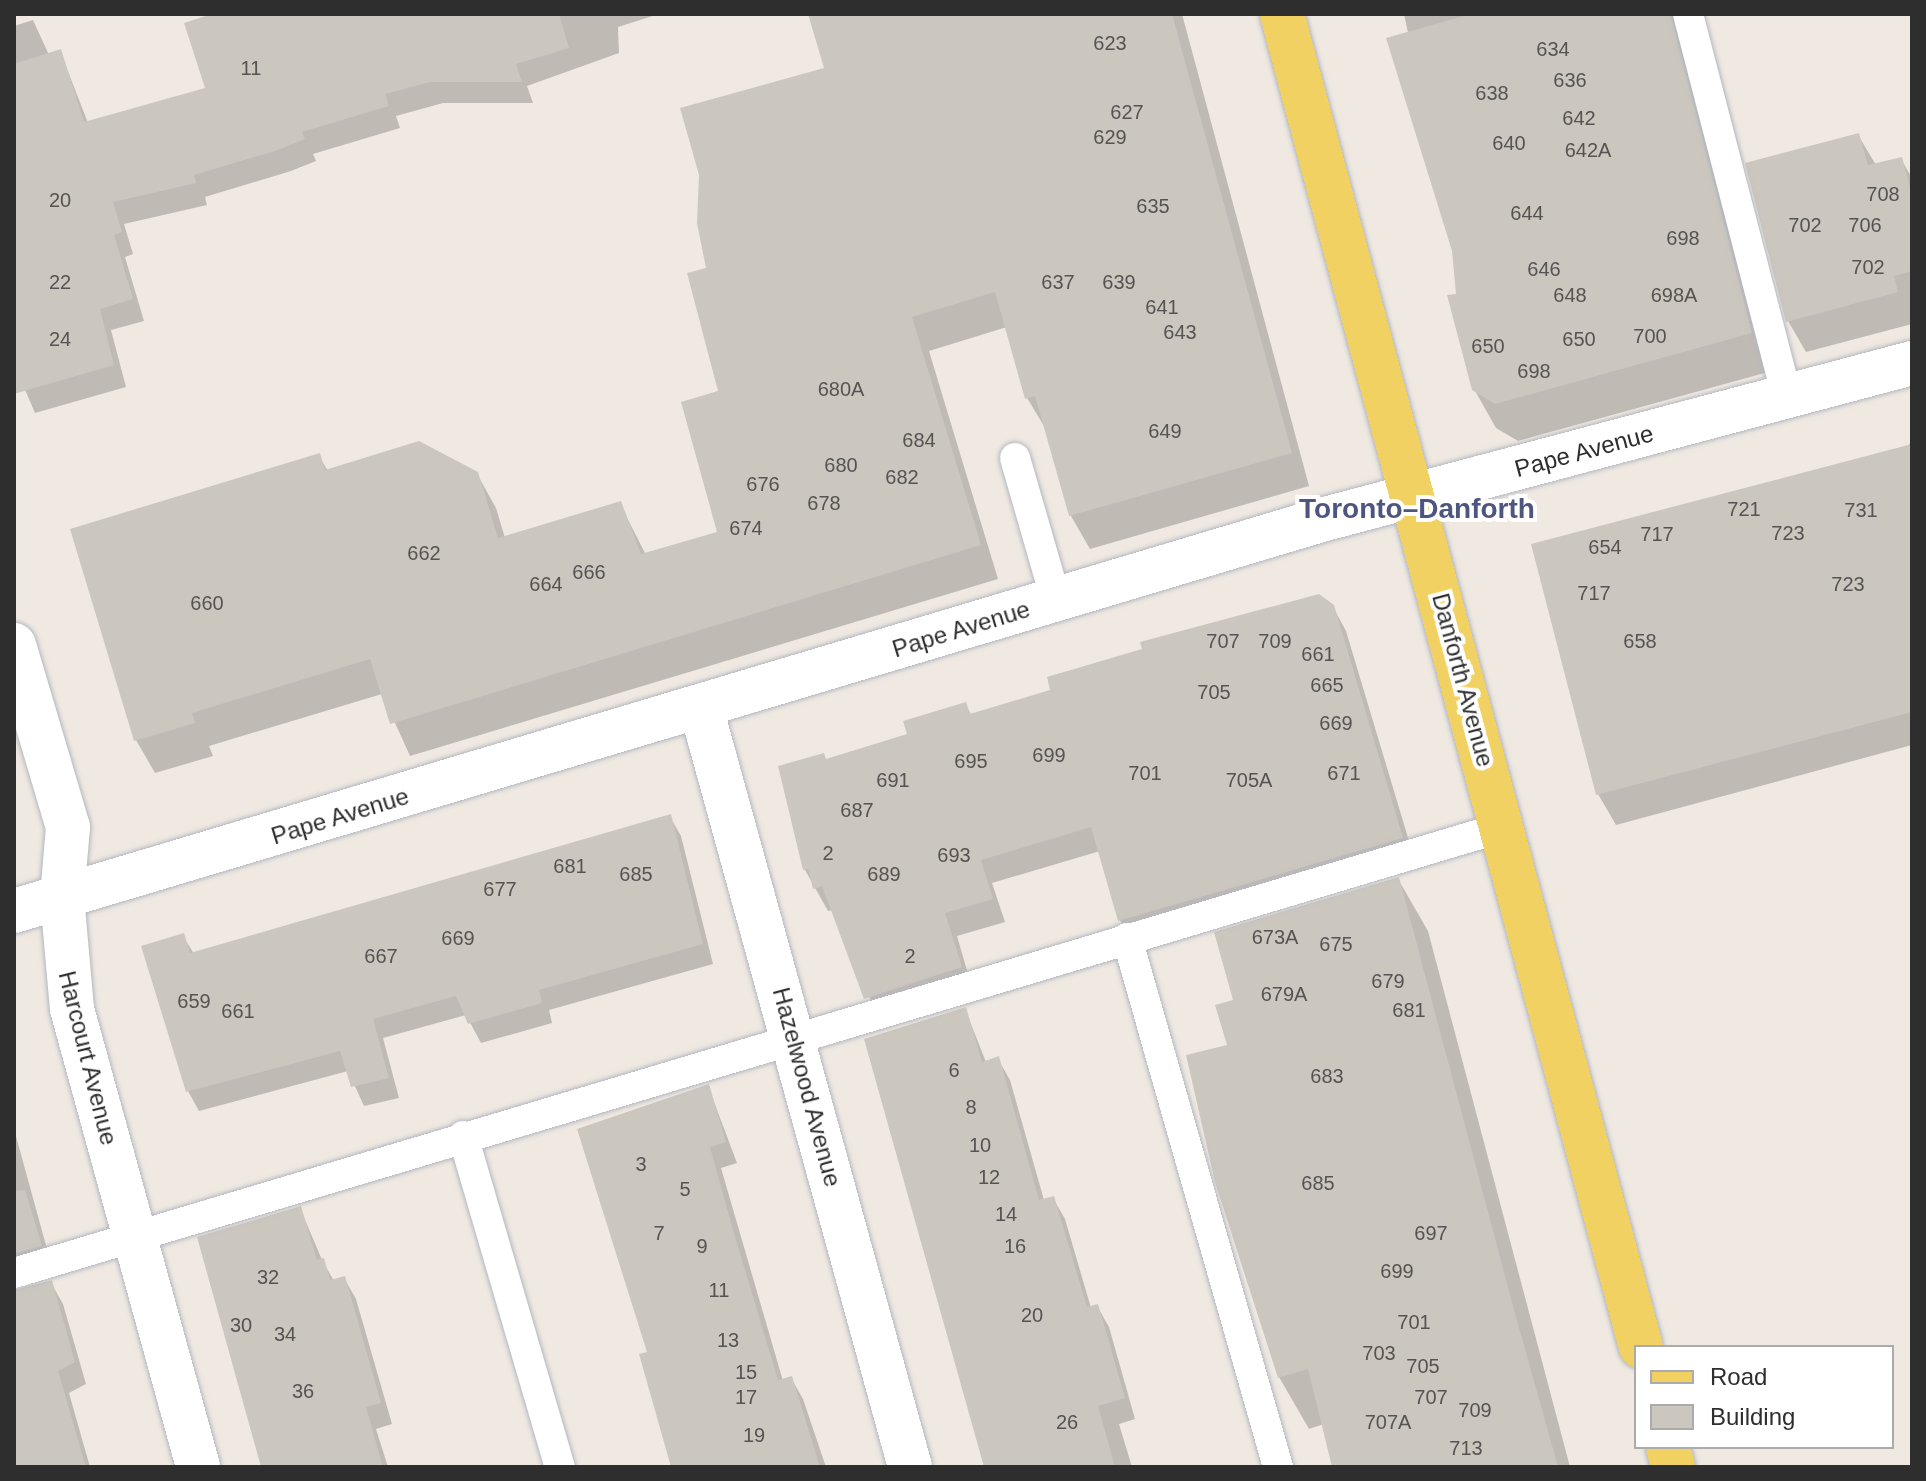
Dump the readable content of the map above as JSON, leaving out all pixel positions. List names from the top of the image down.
{
  "streets": {
    "main road": [
      "Pape Avenue",
      "Danforth Avenue",
      "Harcourt Avenue",
      "Hazelwood Avenue"
    ]
  },
  "crossings": [
    ["Pape Avenue", "Danforth Avenue"],
    ["Pape Avenue", "Harcourt Avenue"],
    ["Pape Avenue", "Hazelwood Avenue"]
  ],
  "districts": ["Toronto–Danforth"],
  "house_numbers": [
    "623",
    "634",
    "11",
    "636",
    "638",
    "627",
    "642",
    "629",
    "640",
    "642A",
    "708",
    "20",
    "635",
    "644",
    "702",
    "706",
    "698",
    "702",
    "646",
    "22",
    "637",
    "639",
    "648",
    "698A",
    "641",
    "643",
    "700",
    "24",
    "650",
    "650",
    "698",
    "680A",
    "649",
    "684",
    "680",
    "682",
    "676",
    "678",
    "721",
    "731",
    "674",
    "723",
    "717",
    "654",
    "662",
    "666",
    "664",
    "723",
    "717",
    "660",
    "707",
    "709",
    "658",
    "661",
    "665",
    "705",
    "669",
    "699",
    "695",
    "701",
    "671",
    "691",
    "705A",
    "687",
    "2",
    "693",
    "681",
    "685",
    "689",
    "677",
    "673A",
    "669",
    "675",
    "667",
    "2",
    "679",
    "679A",
    "659",
    "681",
    "661",
    "6",
    "683",
    "8",
    "10",
    "3",
    "12",
    "685",
    "5",
    "14",
    "7",
    "697",
    "9",
    "16",
    "699",
    "32",
    "11",
    "20",
    "701",
    "30",
    "34",
    "13",
    "703",
    "705",
    "15",
    "36",
    "17",
    "707",
    "709",
    "26",
    "707A",
    "19",
    "713"
  ],
  "legend": ["Road", "Building"]
}
